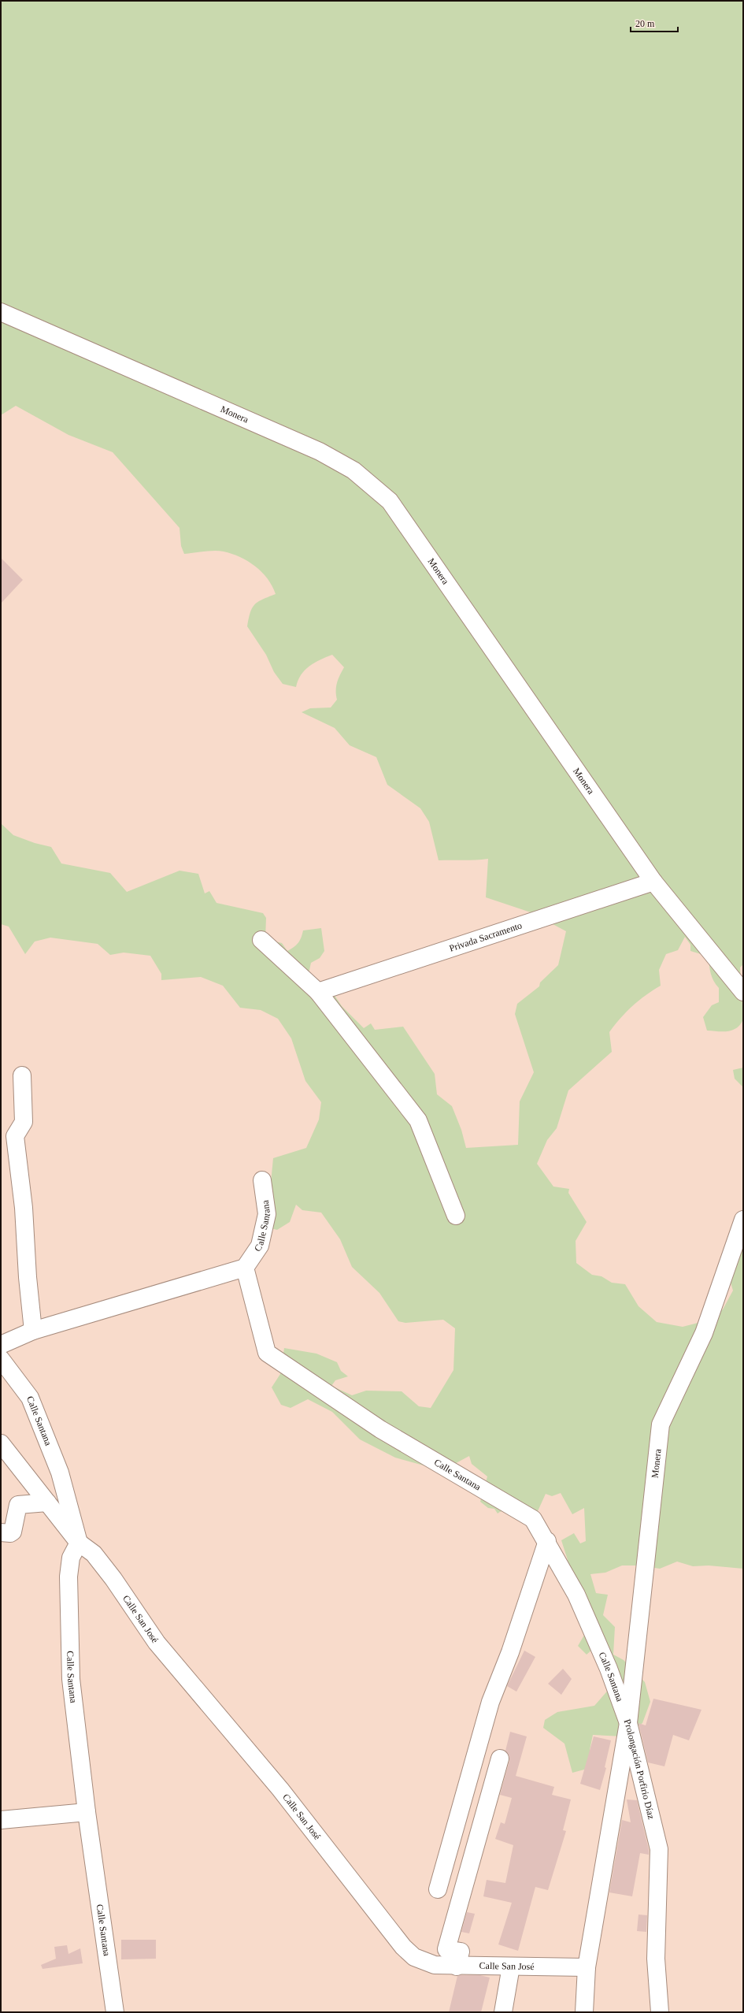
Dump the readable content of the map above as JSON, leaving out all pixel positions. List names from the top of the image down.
{
  "streets": {
    "street": [
      "Monera",
      "Privada Sacramento",
      "Calle Santana",
      "Calle San José",
      "Prolongación Porfirio Díaz"
    ]
  },
  "crossings": [
    ["Monera", "Privada Sacramento"],
    ["Monera", "Calle Santana"],
    ["Monera", "Prolongación Porfirio Díaz"],
    ["Calle Santana", "Calle San José"],
    ["Calle Santana", "Prolongación Porfirio Díaz"],
    ["Calle San José", "Prolongación Porfirio Díaz"]
  ],
  "scale_bar": "20 m"
}
